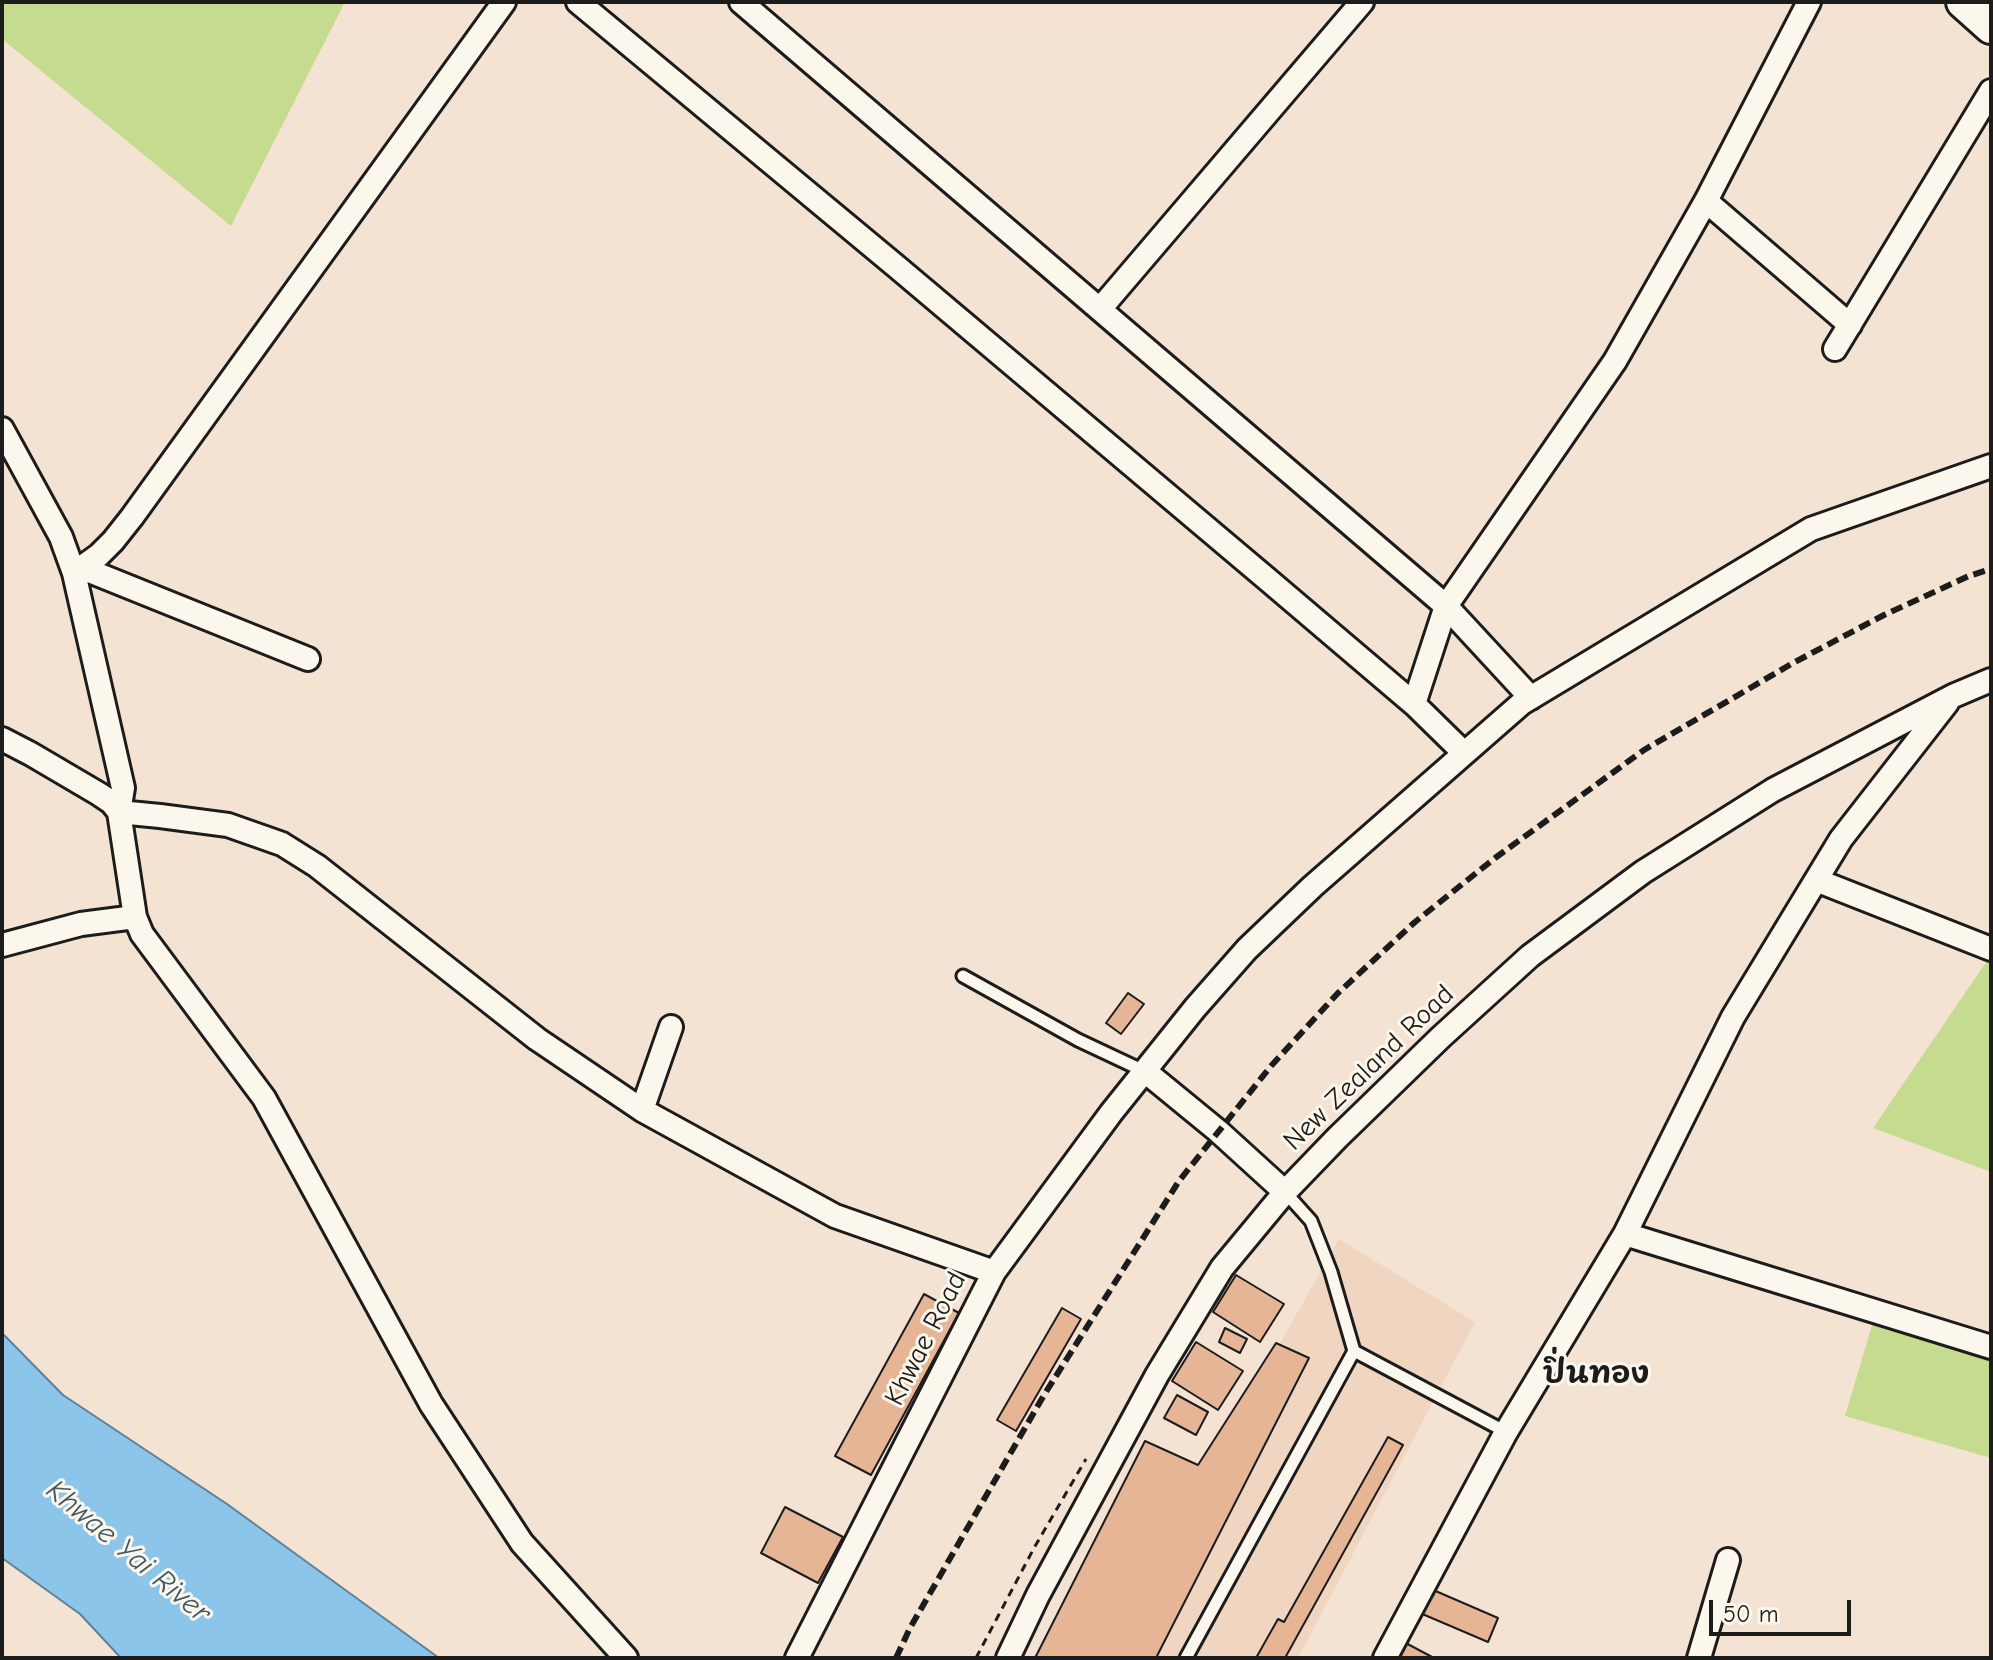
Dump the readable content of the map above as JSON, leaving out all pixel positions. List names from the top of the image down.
{
  "streets": {
    "street": ["New Zealand Road", "Khwae Road"]
  },
  "districts": ["ปิ่นทอง"],
  "water": ["Khwae Yai River"],
  "scale_bar": "50 m"
}
